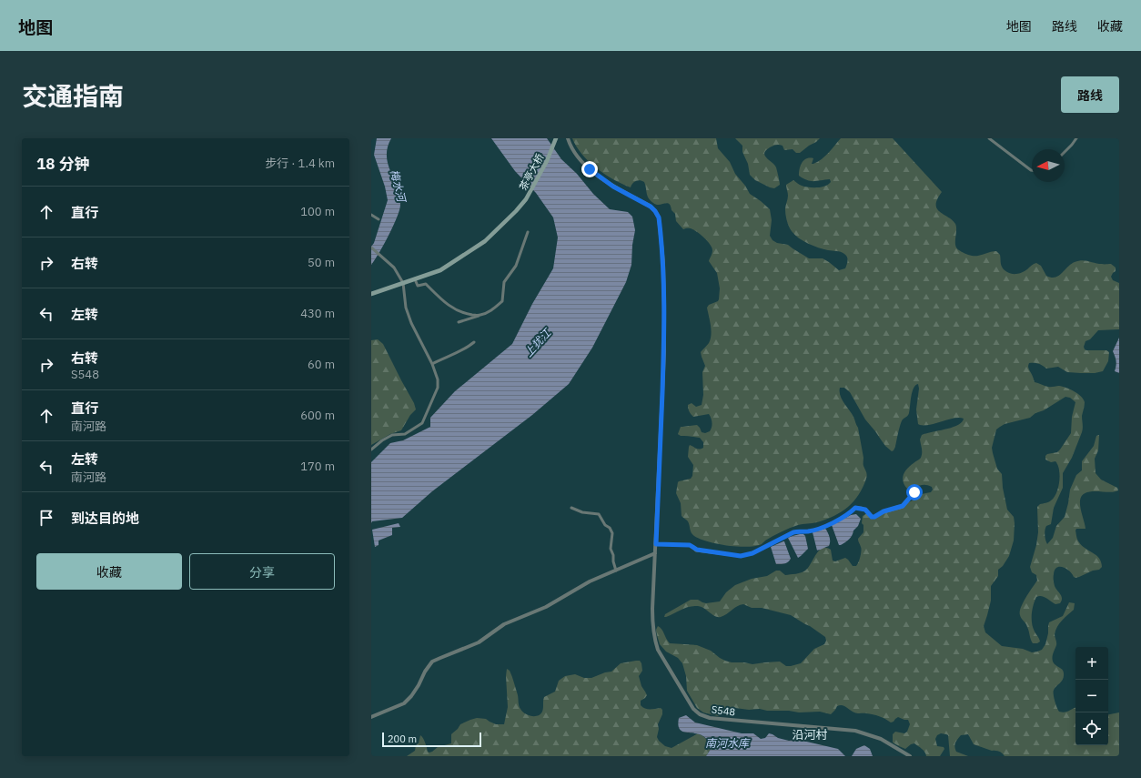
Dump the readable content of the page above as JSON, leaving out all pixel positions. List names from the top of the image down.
{
  "streets": {
    "main road": ["茶亭大桥"],
    "street": ["S548"]
  },
  "districts": ["沿河村"],
  "water": ["梅水河", "上犹江", "南河水库"],
  "scale_bar": "200 m",
  "north": "left",
  "page": {
    "header": "地图",
    "nav": ["地图", "路线", "收藏"],
    "title": "交通指南",
    "buttons": [
      "路线",
      ["收藏", "分享"]
    ],
    "heading": ["18 分钟", "步行 · 1.4 km"],
    "list": [
      ["直行", "100 m"],
      ["右转", "50 m"],
      ["左转", "430 m"],
      ["右转", "S548", "60 m"],
      ["直行", "南河路", "600 m"],
      ["左转", "南河路", "170 m"],
      "到达目的地"
    ],
    "map_buttons": ["+", "−"],
    "scale": "200 m"
  }
}
